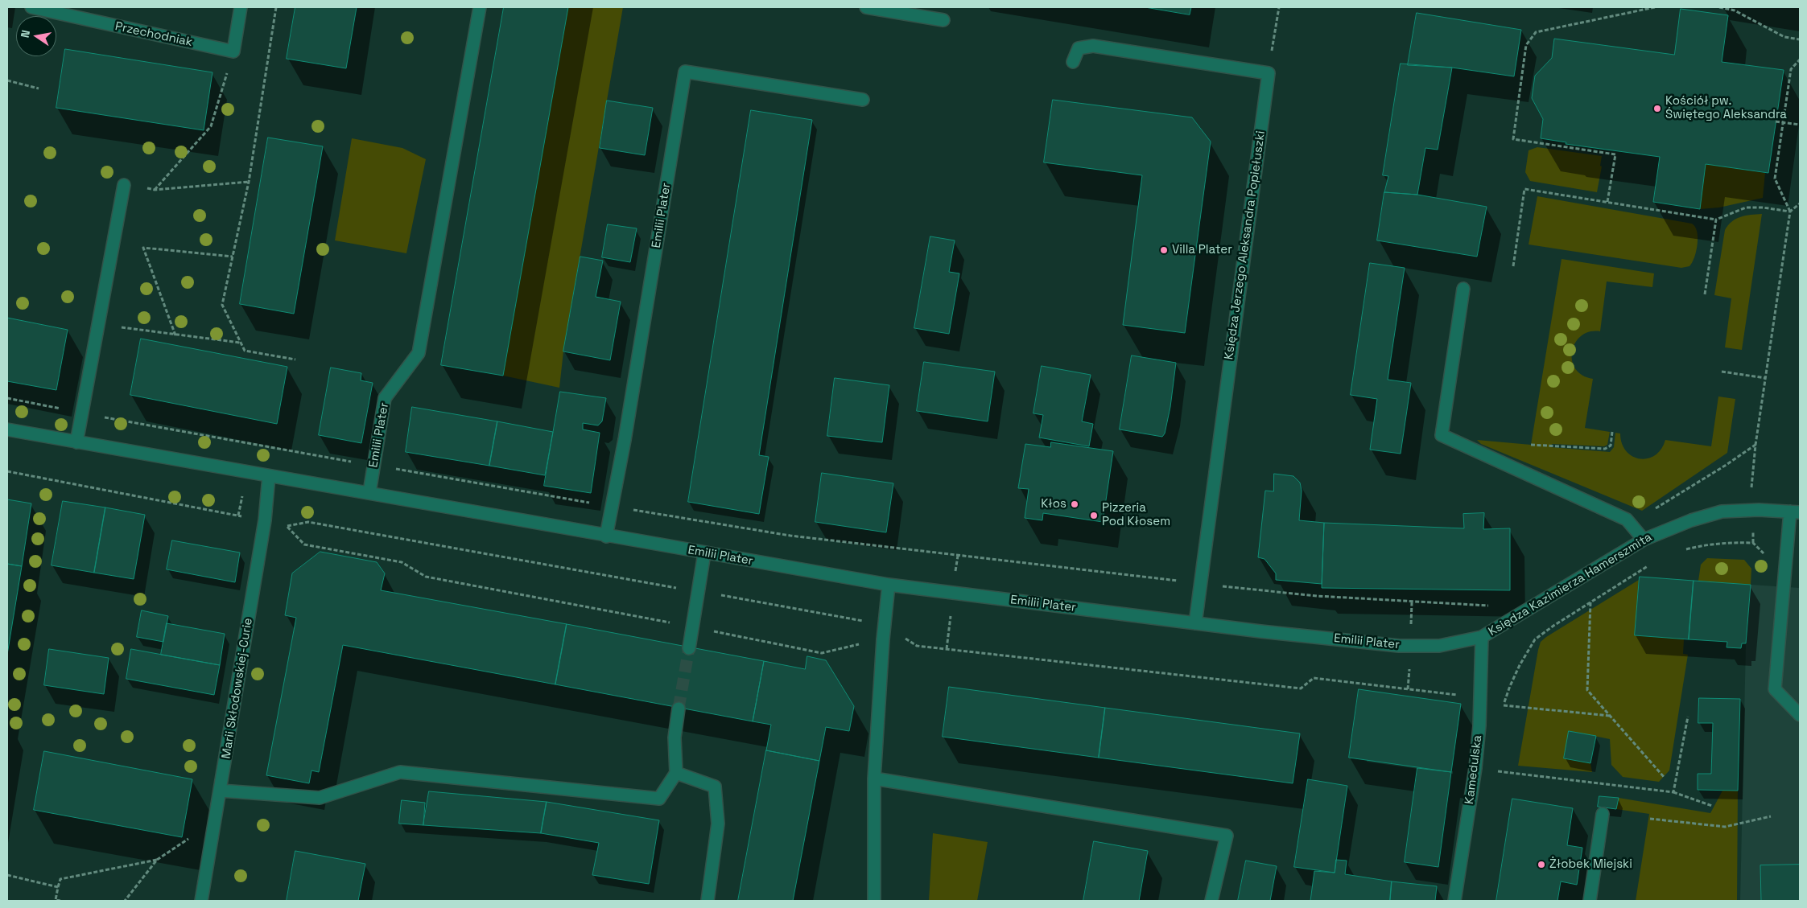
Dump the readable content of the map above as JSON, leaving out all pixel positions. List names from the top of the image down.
{
  "streets": {
    "street": [
      "Przechodniak",
      "Emilii Plater",
      "Księdza Jerzego Aleksandra Popiełuszki",
      "Księdza Kazimierza Hamerszmita",
      "Marii Skłodowskiej-Curie",
      "Kamedulska"
    ]
  },
  "crossings": [
    ["Emilii Plater", "Księdza Jerzego Aleksandra Popiełuszki"],
    ["Emilii Plater", "Księdza Kazimierza Hamerszmita"],
    ["Emilii Plater", "Marii Skłodowskiej-Curie"],
    ["Emilii Plater", "Kamedulska"],
    ["Księdza Kazimierza Hamerszmita", "Kamedulska"]
  ],
  "places": [
    "Kościół pw. Świętego Aleksandra",
    "Villa Plater",
    "Kłos",
    "Pizzeria Pod Kłosem",
    "Żłobek Miejski"
  ],
  "north": "left"
}
